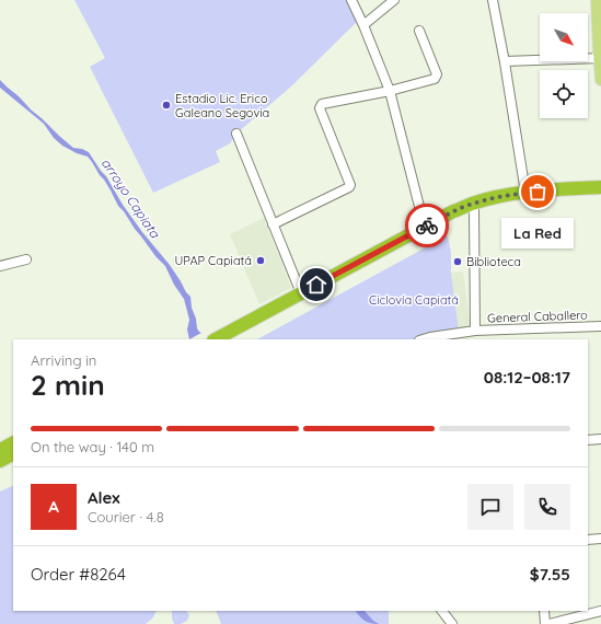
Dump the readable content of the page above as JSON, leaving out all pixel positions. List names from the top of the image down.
{
  "streets": {
    "street": ["General Caballero"]
  },
  "water": ["arroyo Capiata"],
  "parks": ["Ciclovía Capiatá"],
  "places": [
    "Estadio Lic. Erico Galeano Segovia",
    "La Red",
    "UPAP Capiatá",
    "Biblioteca"
  ],
  "north": "bottom right",
  "page": {
    "bubble": "La Red",
    "heading": ["2 min", "Arriving in", "08:12–08:17"],
    "panel": [
      "Alex",
      "Courier · 4.8",
      "Order #8264",
      "$7.55"
    ],
    "bar": "On the way · 140 m",
    "round": "A"
  }
}
